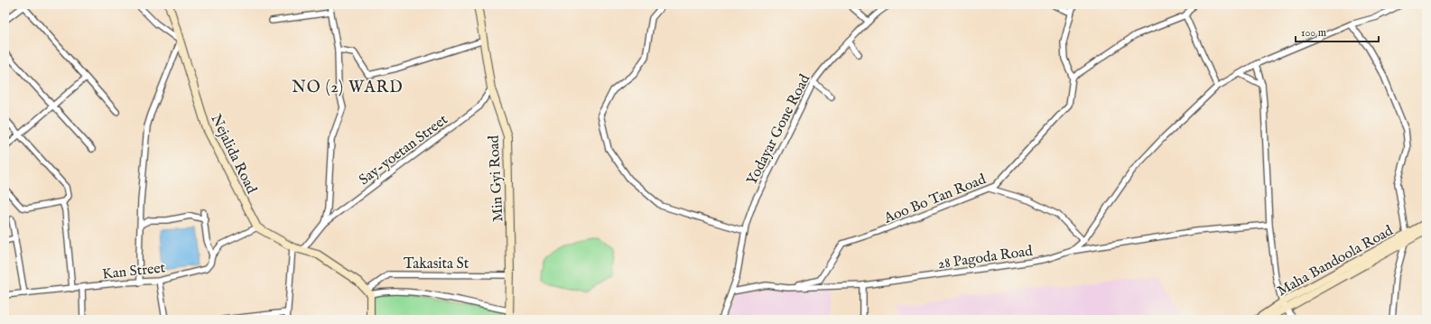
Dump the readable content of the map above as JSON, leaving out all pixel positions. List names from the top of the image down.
{
  "streets": {
    "main road": ["Nejalida Road", "Min Gyi Road", "Maha Bandoola Road"],
    "street": [
      "Yodayar Gone Road",
      "Say-yoetan Street",
      "Aoo Bo Tan Road",
      "28 Pagoda Road",
      "Takasita St",
      "Kan Street"
    ]
  },
  "crossings": [
    ["Yodayar Gone Road", "28 Pagoda Road"],
    ["Say-yoetan Street", "Min Gyi Road"],
    ["Min Gyi Road", "Takasita St"],
    ["Aoo Bo Tan Road", "28 Pagoda Road"]
  ],
  "districts": ["NO (2) WARD"],
  "scale_bar": "100 m"
}
